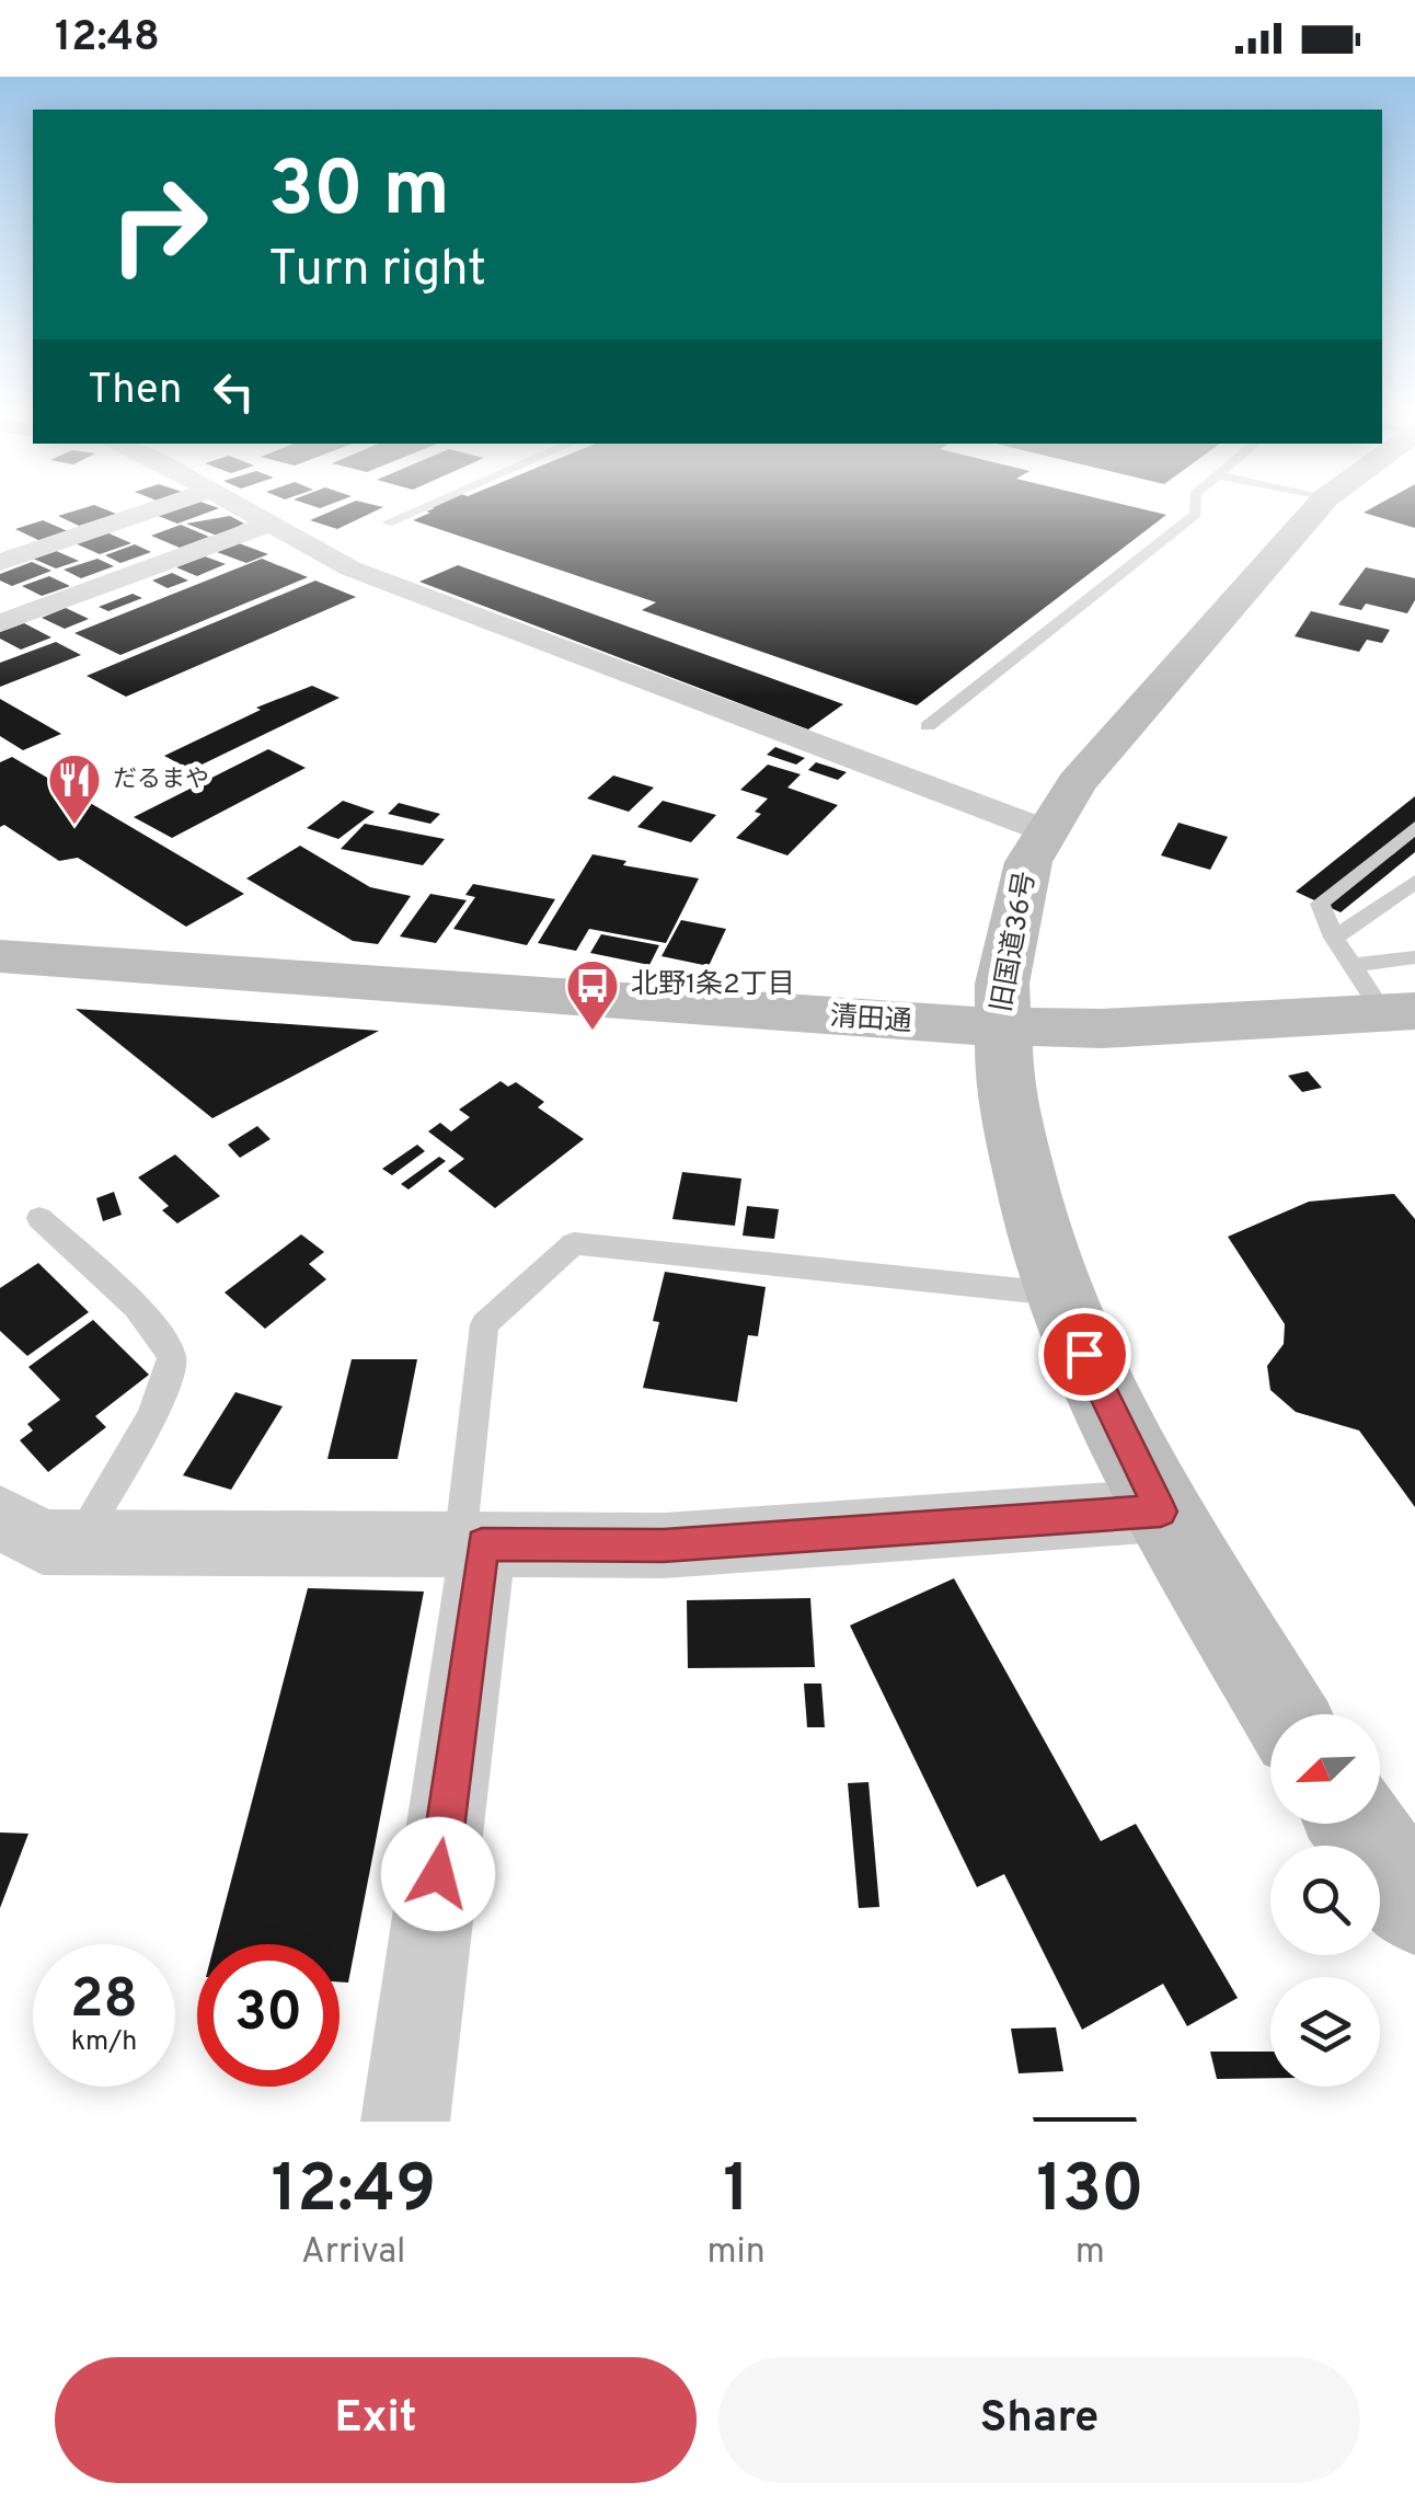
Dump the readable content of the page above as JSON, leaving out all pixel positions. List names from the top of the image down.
{
  "streets": {
    "street": ["旧国道36号", "清田通"]
  },
  "crossings": [
    ["旧国道36号", "清田通"]
  ],
  "places": {
    "restaurant": ["だるまや"],
    "bus stop": ["北野1条2丁目"]
  },
  "north": "bottom left",
  "page": {
    "status": "12:48",
    "turn": ["30 m", "Turn right"],
    "then": "Then",
    "speed": "28 km/h",
    "limit": "30",
    "eta": [
      "12:49",
      "Arrival",
      "1",
      "min",
      "130",
      "m"
    ],
    "buttons": ["Exit", "Share"]
  }
}
